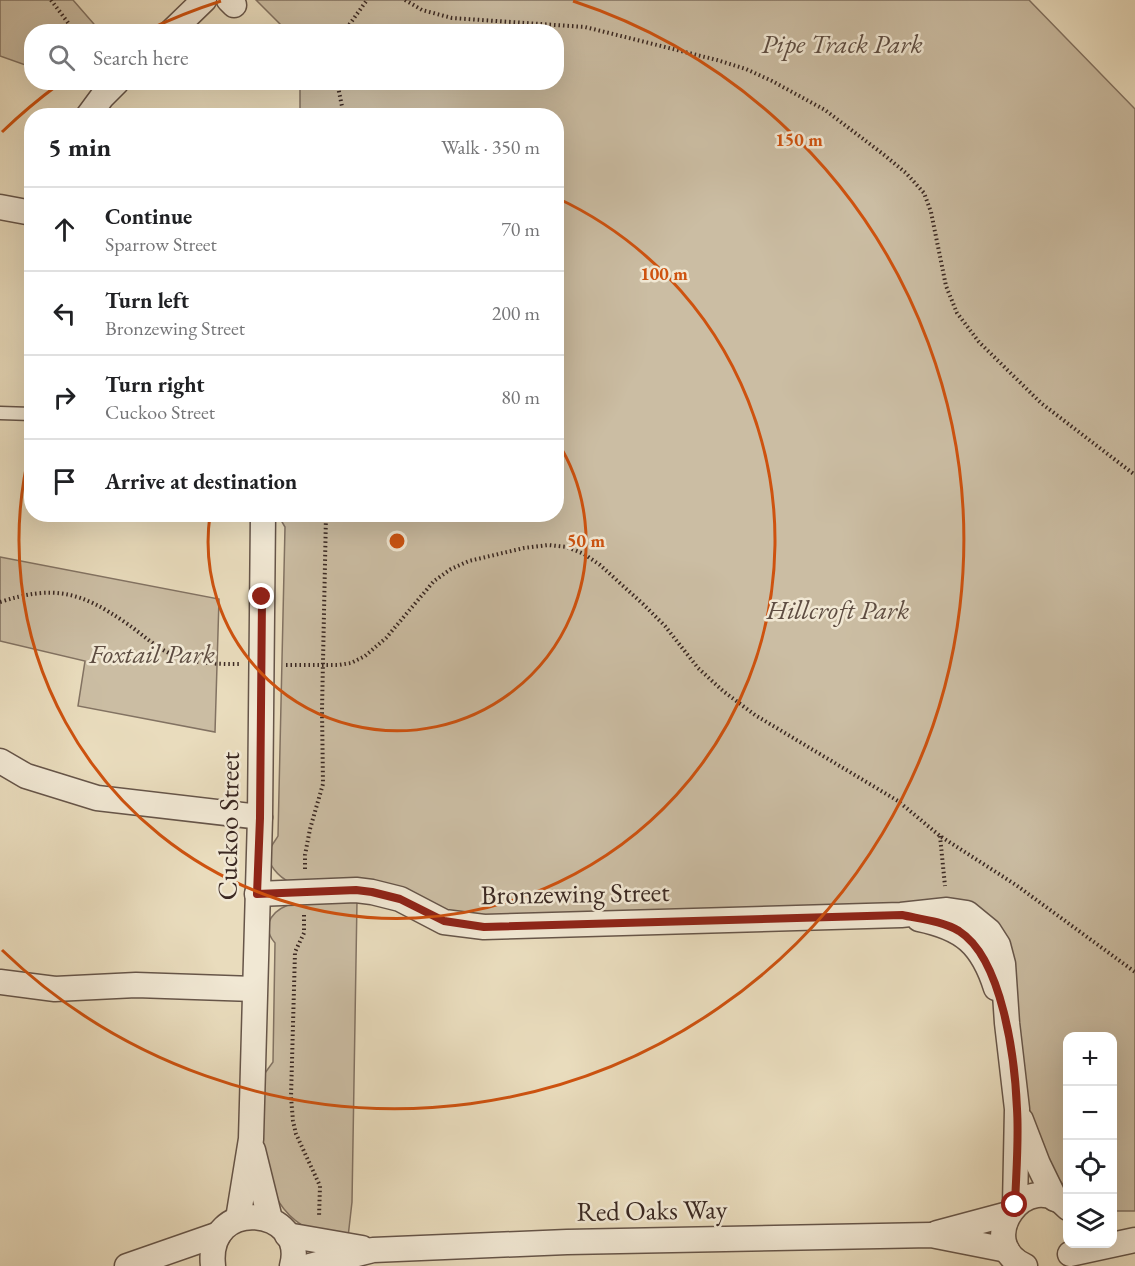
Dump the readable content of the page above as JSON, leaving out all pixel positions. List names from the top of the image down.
{
  "streets": {
    "street": ["Cuckoo Street", "Bronzewing Street", "Red Oaks Way"]
  },
  "crossings": [
    ["Cuckoo Street", "Bronzewing Street"],
    ["Cuckoo Street", "Red Oaks Way"]
  ],
  "parks": ["Pipe Track Park", "Hillcroft Park", "Foxtail Park"],
  "page": {
    "search": "Search here",
    "heading": ["5 min", "Walk · 350 m"],
    "list": [
      ["Continue", "Sparrow Street", "70 m"],
      ["Turn left", "Bronzewing Street", "200 m"],
      ["Turn right", "Cuckoo Street", "80 m"],
      "Arrive at destination"
    ],
    "map_buttons": ["+", "−"]
  },
  "rings": ["150 m", "100 m", "50 m"]
}
